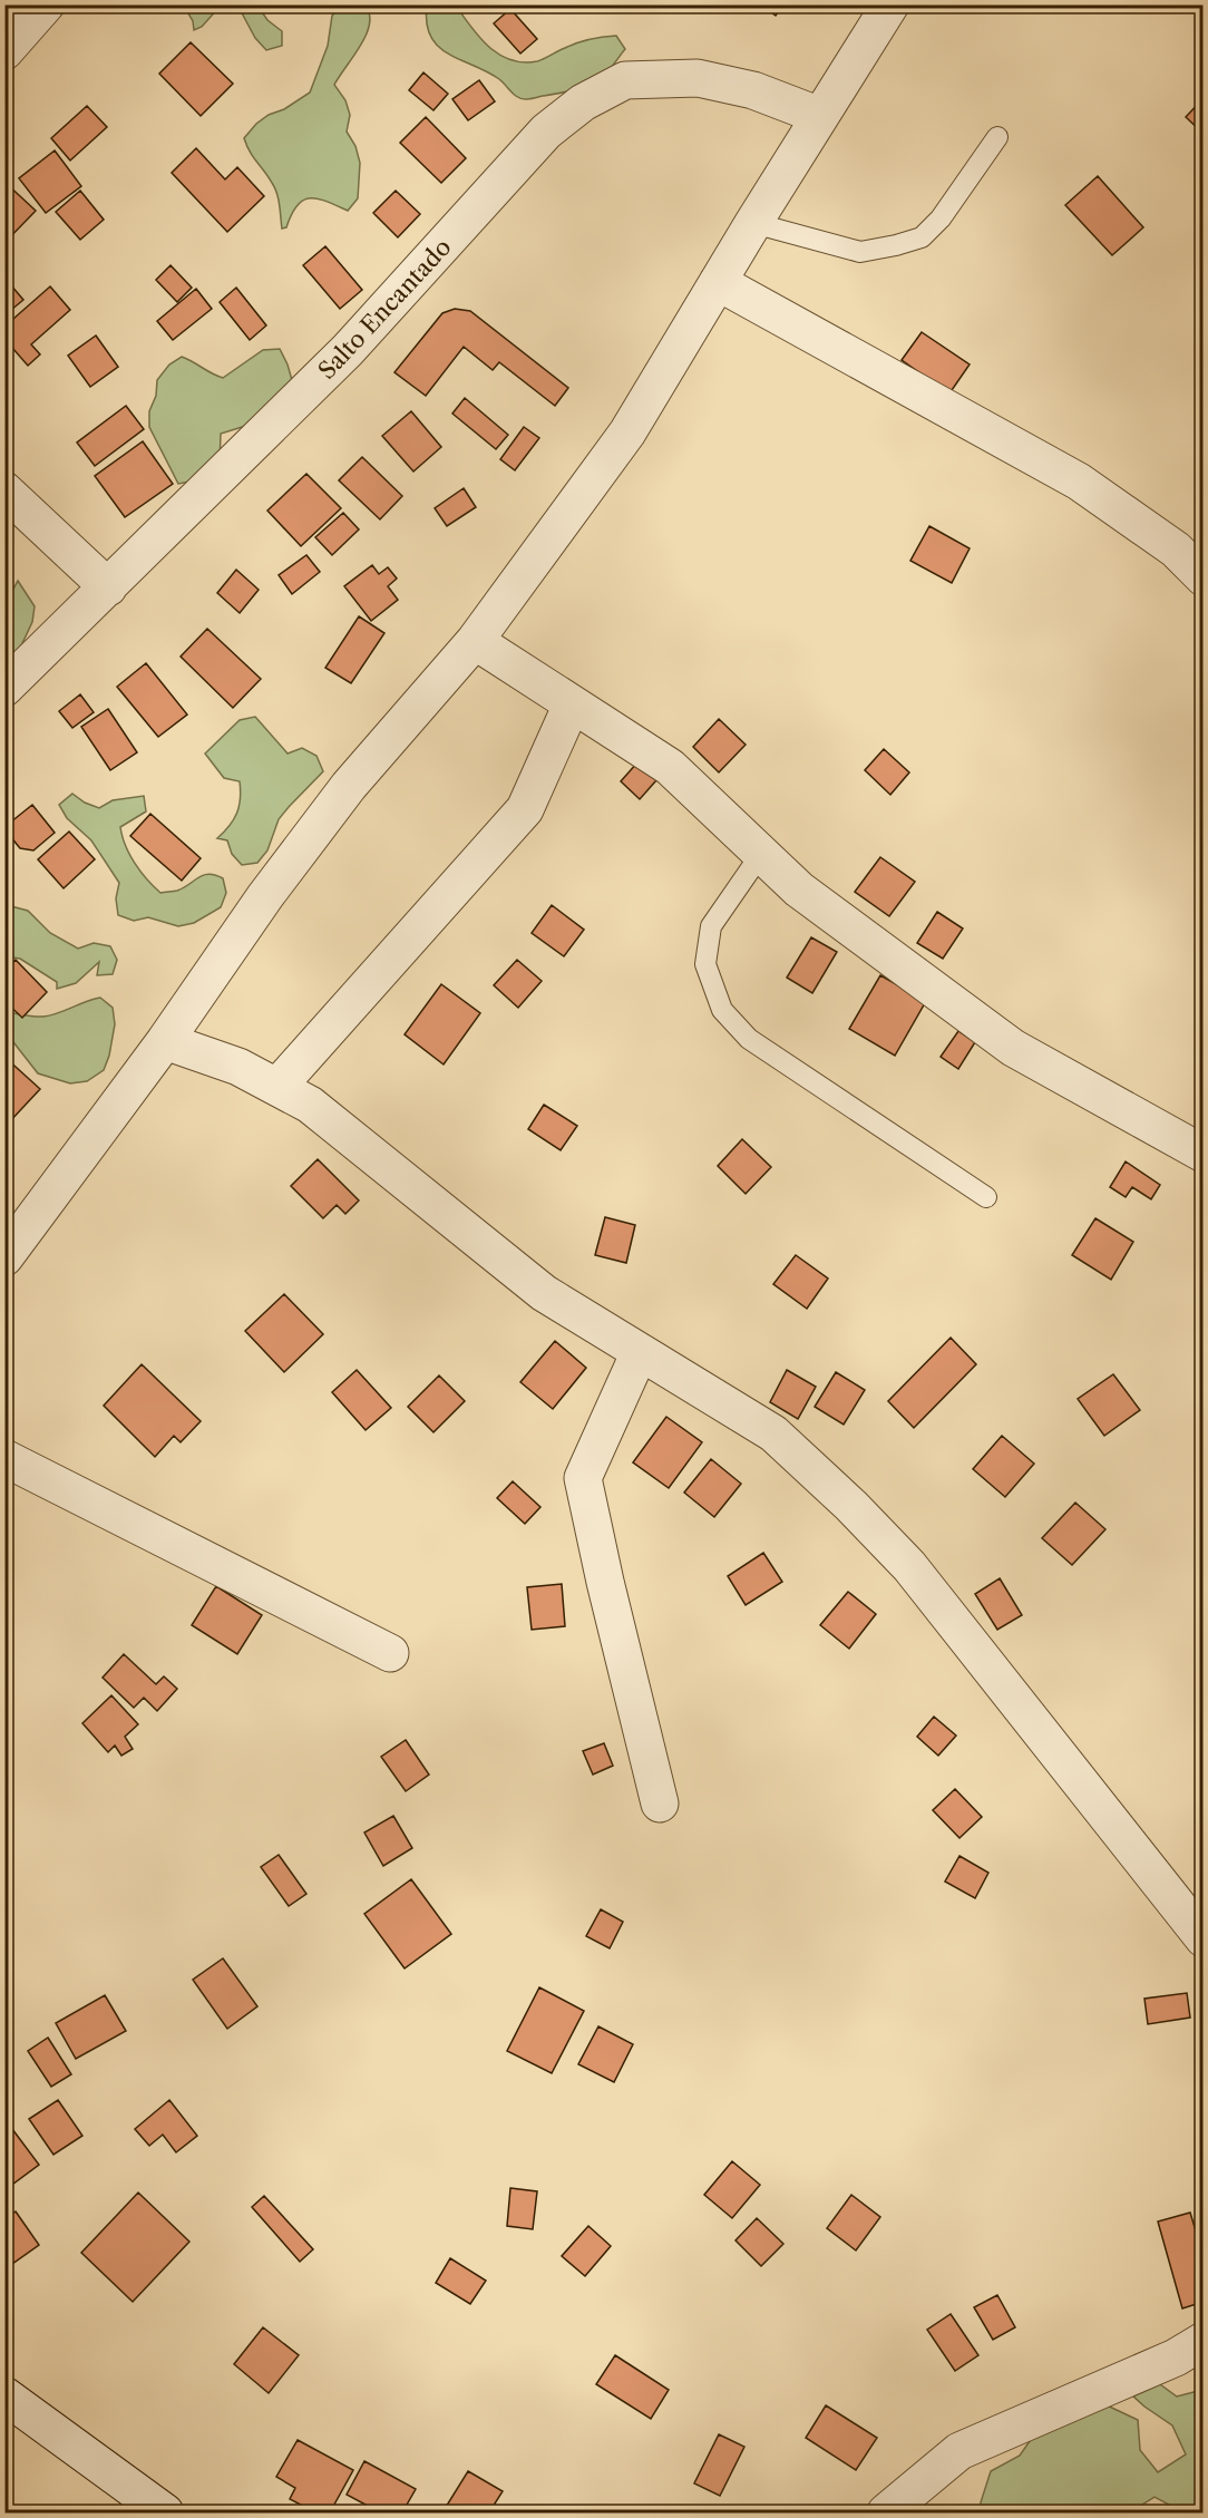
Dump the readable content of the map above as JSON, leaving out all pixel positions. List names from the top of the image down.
{
  "streets": {
    "street": ["Salto Encantado"]
  }
}
